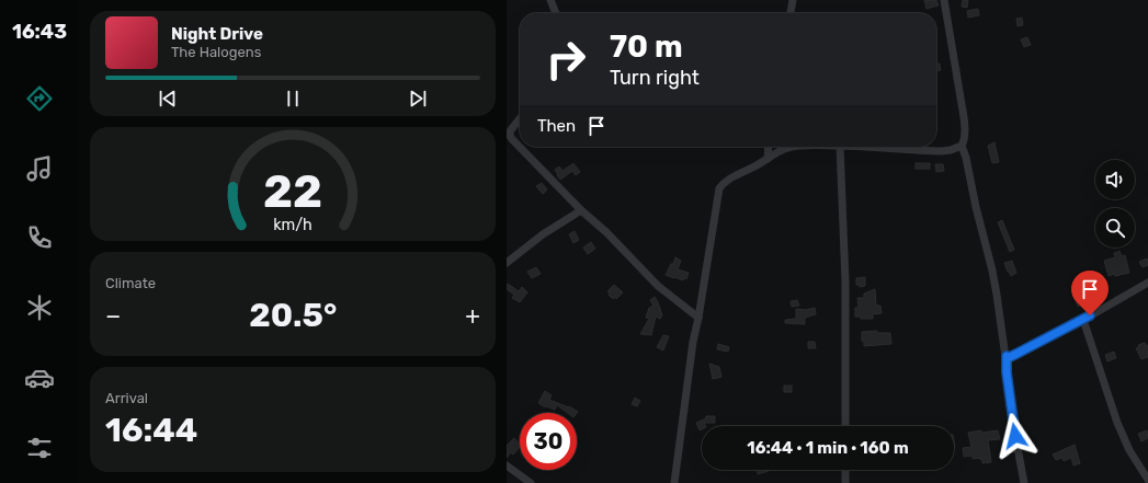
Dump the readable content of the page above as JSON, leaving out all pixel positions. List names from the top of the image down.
{
  "page": {
    "tabs": "16:43",
    "turn": ["70 m", "Turn right"],
    "song": ["Night Drive", "The Halogens"],
    "then": "Then",
    "tile": [
      "Climate",
      ["Arrival", "16:44"]
    ],
    "heat": ["−", "20.5°", "+"],
    "limit": "30",
    "trip": "16:44 · 1 min · 160 m",
    "gauge": ["22", "km/h"]
  }
}
